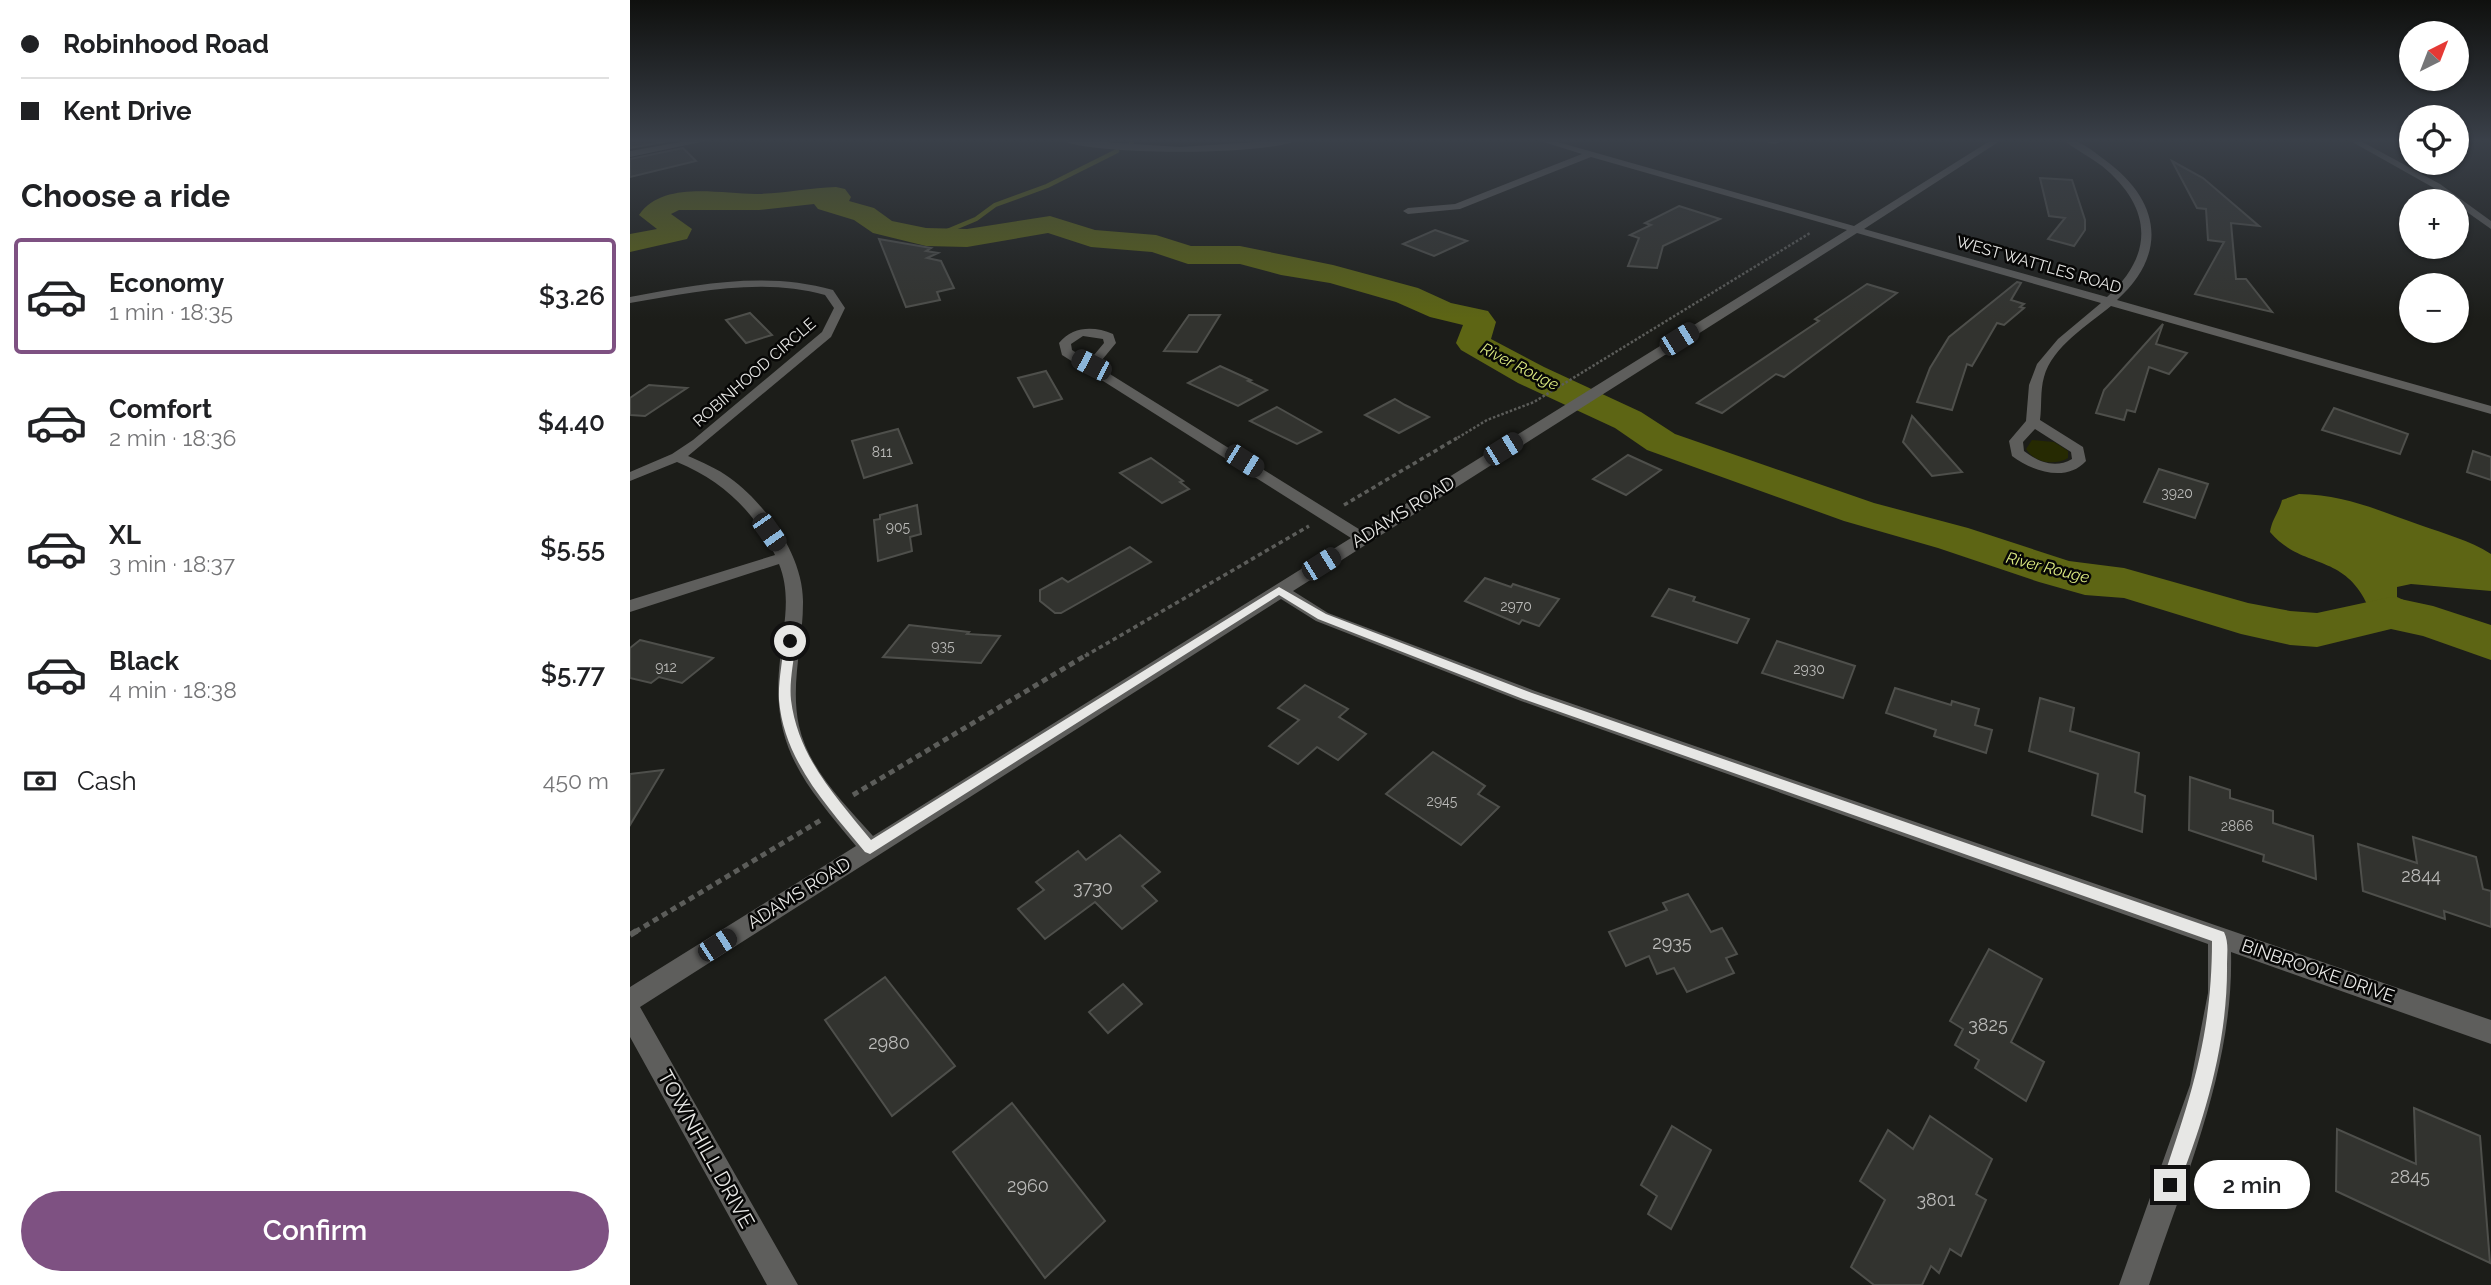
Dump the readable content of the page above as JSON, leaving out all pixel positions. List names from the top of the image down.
{
  "streets": {
    "street": [
      "WEST WATTLES ROAD",
      "ROBINHOOD CIRCLE",
      "ADAMS ROAD",
      "BINBROOKE DRIVE",
      "TOWNHILL DRIVE"
    ]
  },
  "crossings": [
    ["WEST WATTLES ROAD", "ADAMS ROAD"],
    ["ADAMS ROAD", "BINBROOKE DRIVE"]
  ],
  "water": ["River Rouge"],
  "house_numbers": [
    "811",
    "3920",
    "905",
    "2970",
    "935",
    "912",
    "2930",
    "2945",
    "2866",
    "2844",
    "3730",
    "2935",
    "3825",
    "2980",
    "2845",
    "2960",
    "3801"
  ],
  "north": "top right",
  "page": {
    "banner": ["Robinhood Road", "Kent Drive"],
    "map_buttons": ["+", "−"],
    "heading": "Choose a ride",
    "list": [
      {
        "name": "Economy",
        "note": "1 min · 18:35",
        "value": "$3.26"
      },
      {
        "name": "Comfort",
        "note": "2 min · 18:36",
        "value": "$4.40"
      },
      {
        "name": "XL",
        "note": "3 min · 18:37",
        "value": "$5.55"
      },
      {
        "name": "Black",
        "note": "4 min · 18:38",
        "value": "$5.77"
      }
    ],
    "pay": ["Cash", "450 m"],
    "bubble": "2 min",
    "buttons": "Confirm"
  }
}
